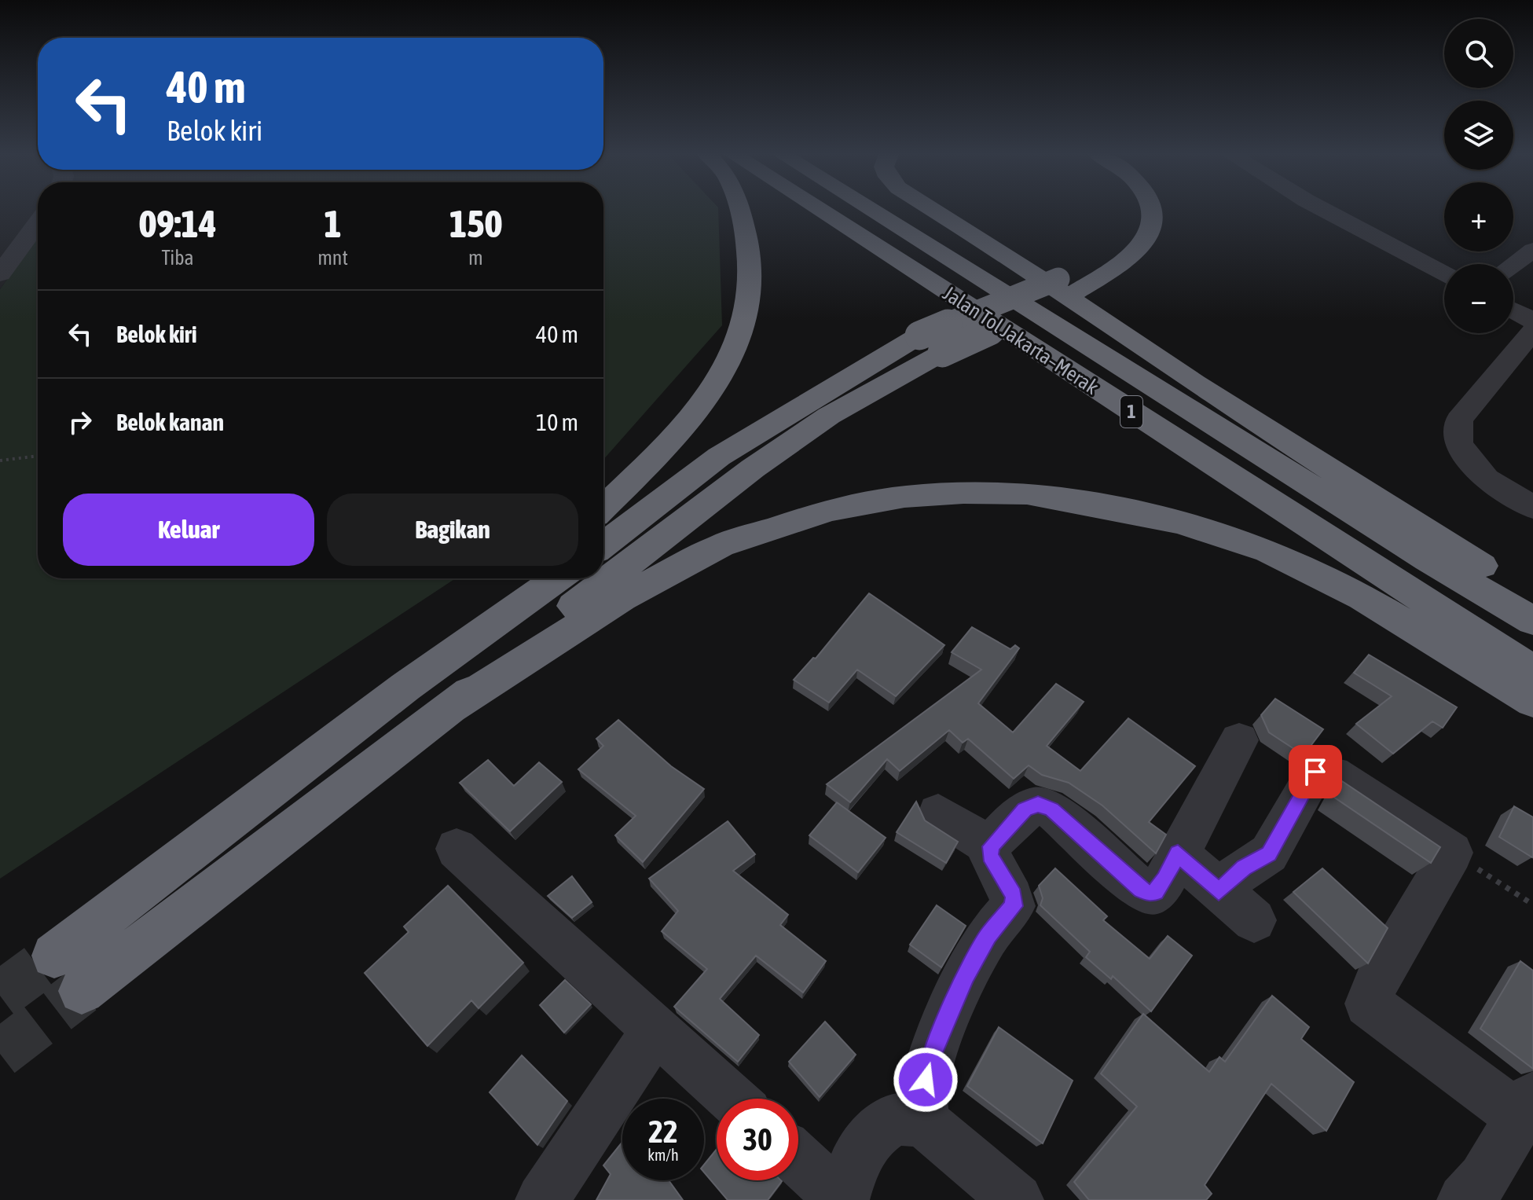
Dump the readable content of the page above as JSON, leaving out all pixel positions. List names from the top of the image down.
{
  "streets": {
    "highway": ["Jalan Tol Jakarta–Merak", "1"]
  },
  "page": {
    "map_buttons": ["+", "−"],
    "turn": ["40 m", "Belok kiri"],
    "eta": [
      "09:14",
      "Tiba",
      "1",
      "mnt",
      "150",
      "m"
    ],
    "list": [
      {
        "name": "Belok kiri",
        "value": "40 m"
      },
      {
        "name": "Belok kanan",
        "value": "10 m"
      }
    ],
    "buttons": ["Keluar", "Bagikan"],
    "speed": "22 km/h",
    "limit": "30"
  }
}
